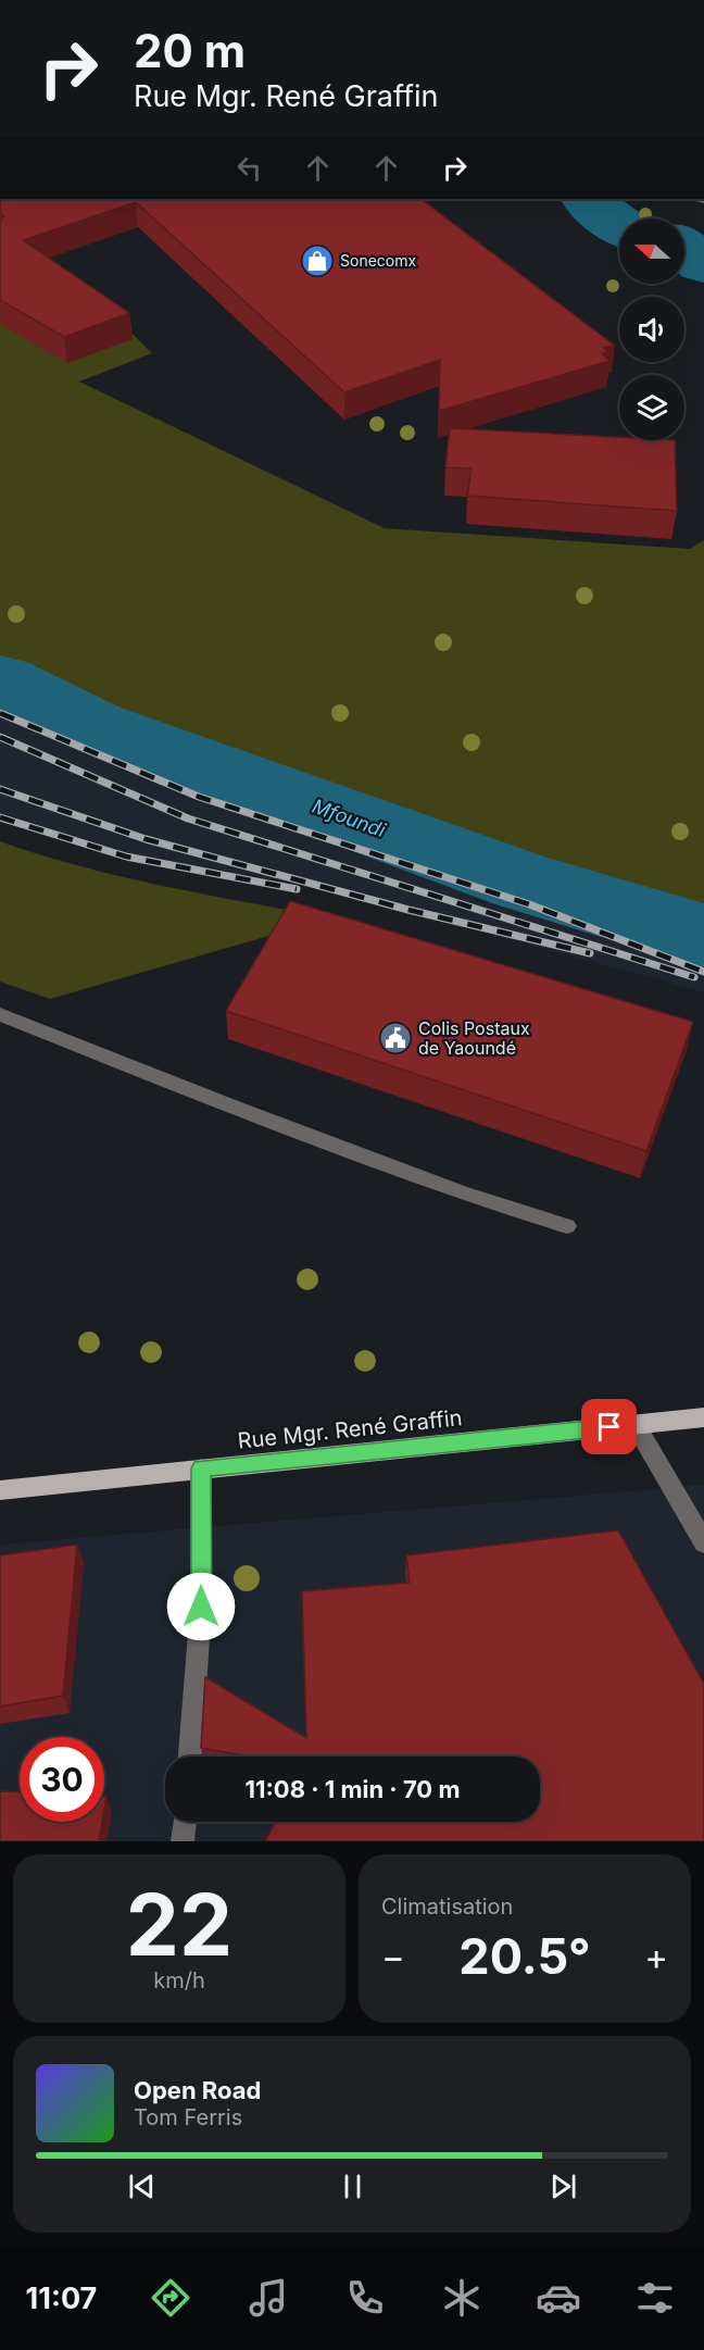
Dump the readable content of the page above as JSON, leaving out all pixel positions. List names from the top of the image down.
{
  "streets": {
    "main road": ["Rue Mgr. René Graffin"]
  },
  "water": ["Mfoundi"],
  "places": {
    "shop": ["Sonecomx"],
    "public building": ["Colis Postaux de Yaoundé"]
  },
  "north": "left",
  "page": {
    "turn": ["20 m", "Rue Mgr. René Graffin"],
    "limit": "30",
    "trip": "11:08 · 1 min · 70 m",
    "tile": [
      ["22", "km/h"],
      "Climatisation"
    ],
    "heat": ["−", "20.5°", "+"],
    "song": ["Open Road", "Tom Ferris"],
    "tabs": "11:07"
  }
}
